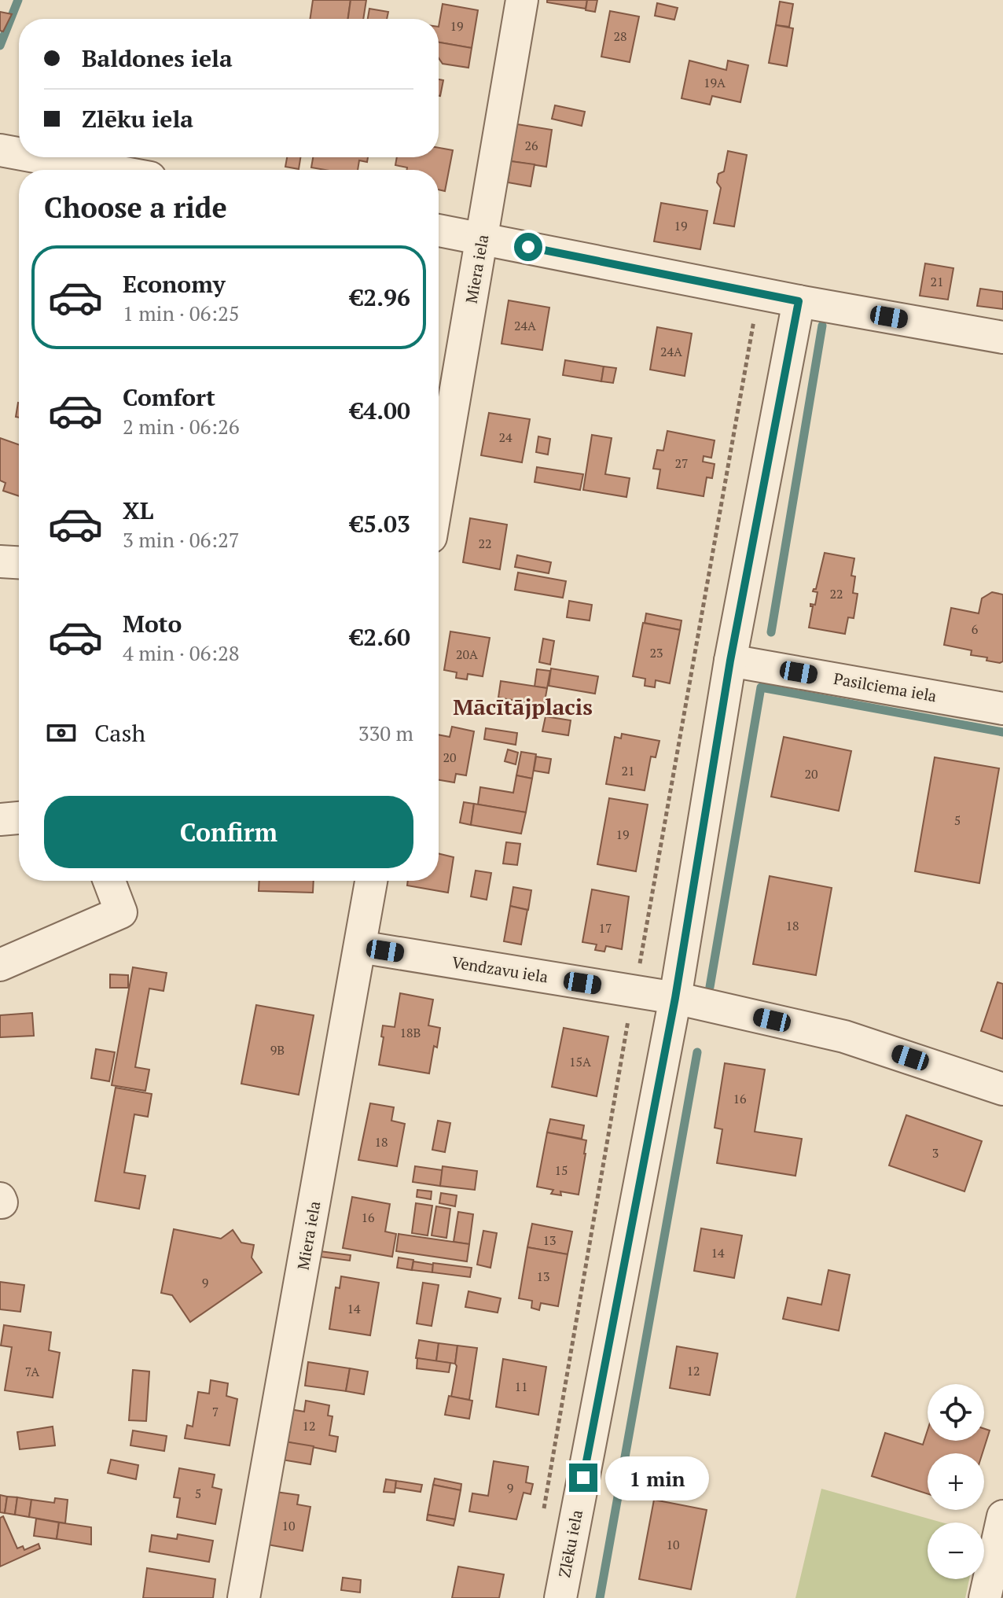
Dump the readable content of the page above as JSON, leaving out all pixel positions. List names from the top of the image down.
{
  "streets": {
    "street": [
      "Miera iela",
      "Pasilciema iela",
      "Vendzavu iela",
      "Zlēku iela"
    ]
  },
  "crossings": [
    ["Miera iela", "Vendzavu iela"],
    ["Pasilciema iela", "Zlēku iela"],
    ["Vendzavu iela", "Zlēku iela"]
  ],
  "districts": ["Mācītājplacis"],
  "house_numbers": [
    "19",
    "28",
    "19A",
    "26",
    "19",
    "21",
    "24A",
    "24A",
    "24",
    "27",
    "22",
    "22",
    "6",
    "23",
    "20A",
    "20",
    "21",
    "20",
    "5",
    "19",
    "18",
    "17",
    "18B",
    "9B",
    "15A",
    "16",
    "18",
    "3",
    "15",
    "16",
    "13",
    "14",
    "13",
    "9",
    "14",
    "12",
    "7A",
    "11",
    "7",
    "12",
    "9",
    "5",
    "10",
    "10"
  ],
  "page": {
    "banner": ["Baldones iela", "Zlēku iela"],
    "heading": "Choose a ride",
    "list": [
      {
        "name": "Economy",
        "note": "1 min · 06:25",
        "value": "€2.96"
      },
      {
        "name": "Comfort",
        "note": "2 min · 06:26",
        "value": "€4.00"
      },
      {
        "name": "XL",
        "note": "3 min · 06:27",
        "value": "€5.03"
      },
      {
        "name": "Moto",
        "note": "4 min · 06:28",
        "value": "€2.60"
      }
    ],
    "pay": ["Cash", "330 m"],
    "buttons": "Confirm",
    "map_buttons": ["+", "−"],
    "bubble": "1 min"
  }
}
